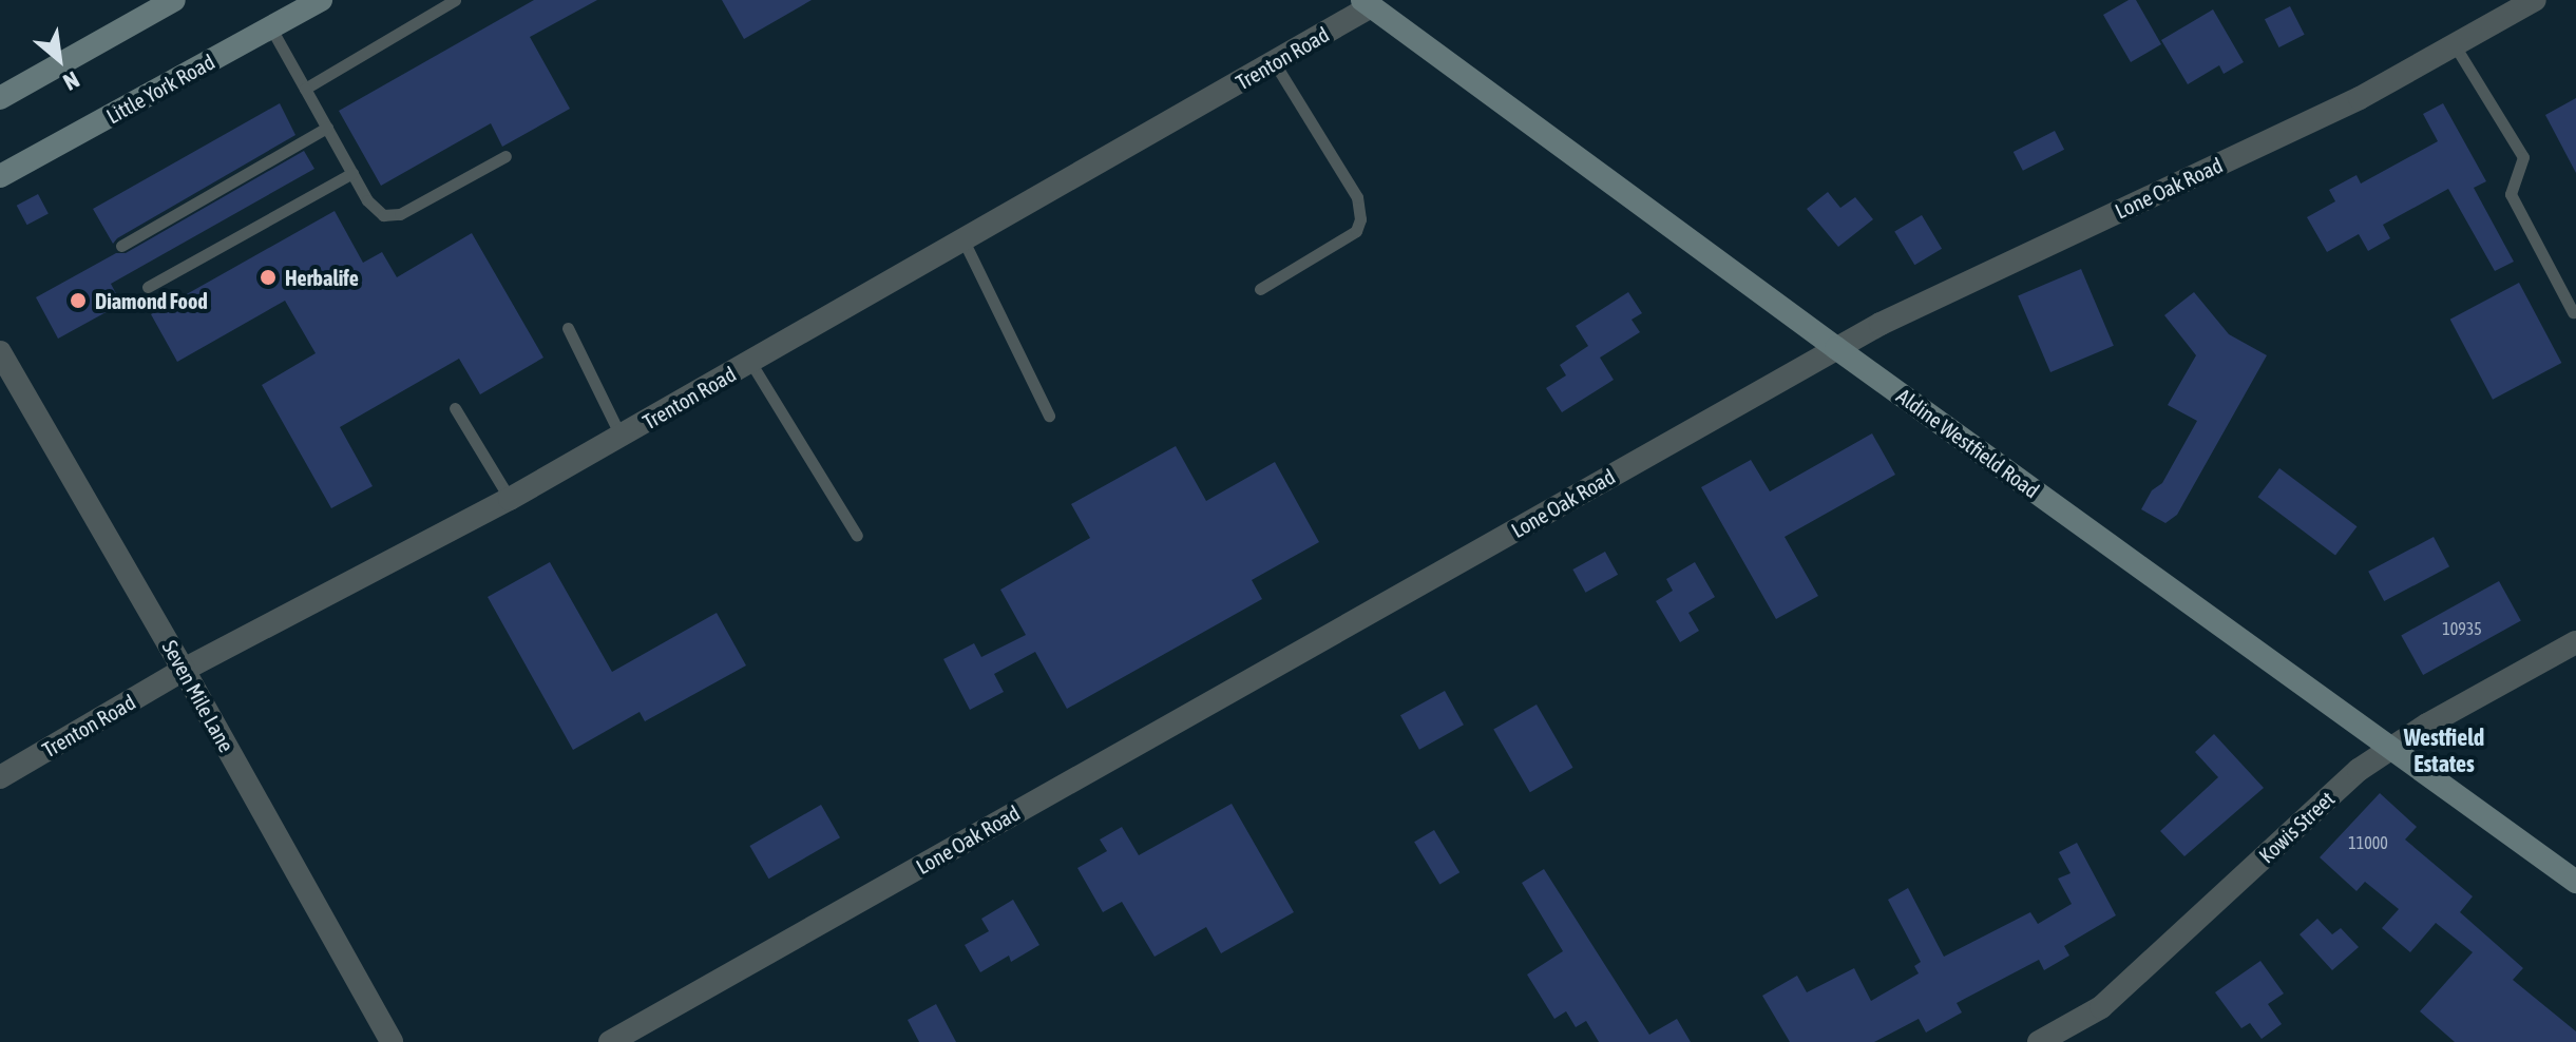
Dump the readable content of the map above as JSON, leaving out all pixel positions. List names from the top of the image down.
{
  "streets": {
    "main road": ["Little York Road", "Aldine Westfield Road"],
    "street": [
      "Trenton Road",
      "Lone Oak Road",
      "Seven Mile Lane",
      "Kowis Street"
    ]
  },
  "crossings": [
    ["Trenton Road", "Aldine Westfield Road"],
    ["Trenton Road", "Seven Mile Lane"],
    ["Lone Oak Road", "Aldine Westfield Road"],
    ["Aldine Westfield Road", "Kowis Street"]
  ],
  "districts": ["Westfield Estates"],
  "places": ["Herbalife", "Diamond Food"],
  "house_numbers": ["10935", "11000"],
  "north": "bottom right"
}
